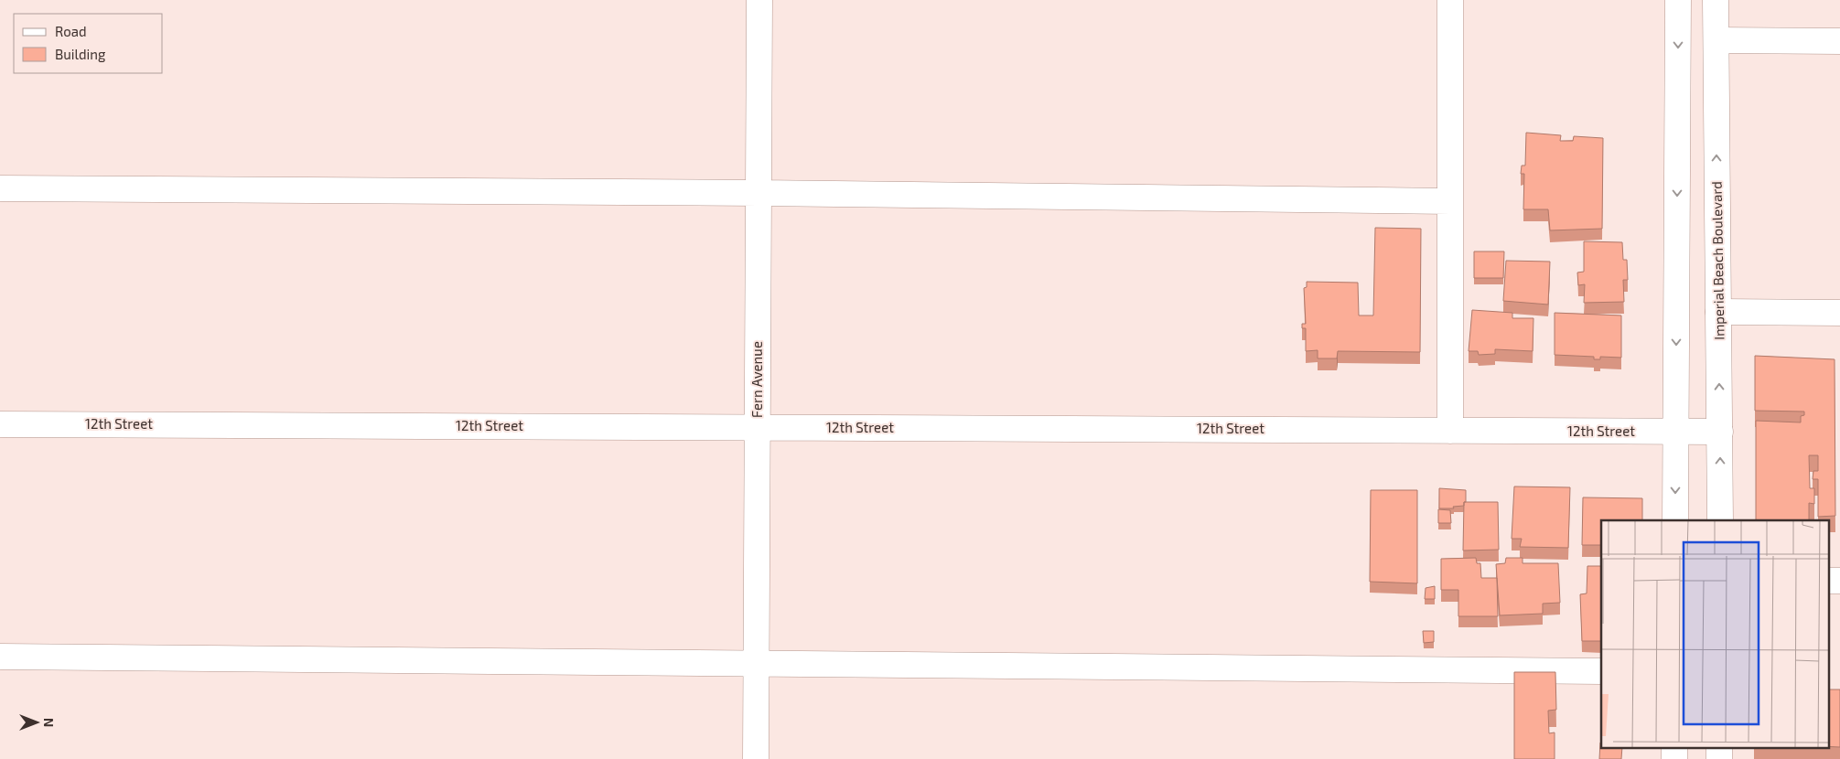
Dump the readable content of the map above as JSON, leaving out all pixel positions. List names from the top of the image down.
{
  "streets": {
    "street": ["Imperial Beach Boulevard", "Fern Avenue", "12th Street"]
  },
  "crossings": [
    ["Imperial Beach Boulevard", "12th Street"],
    ["Fern Avenue", "12th Street"]
  ],
  "legend": ["Road", "Building"],
  "north": "right"
}
